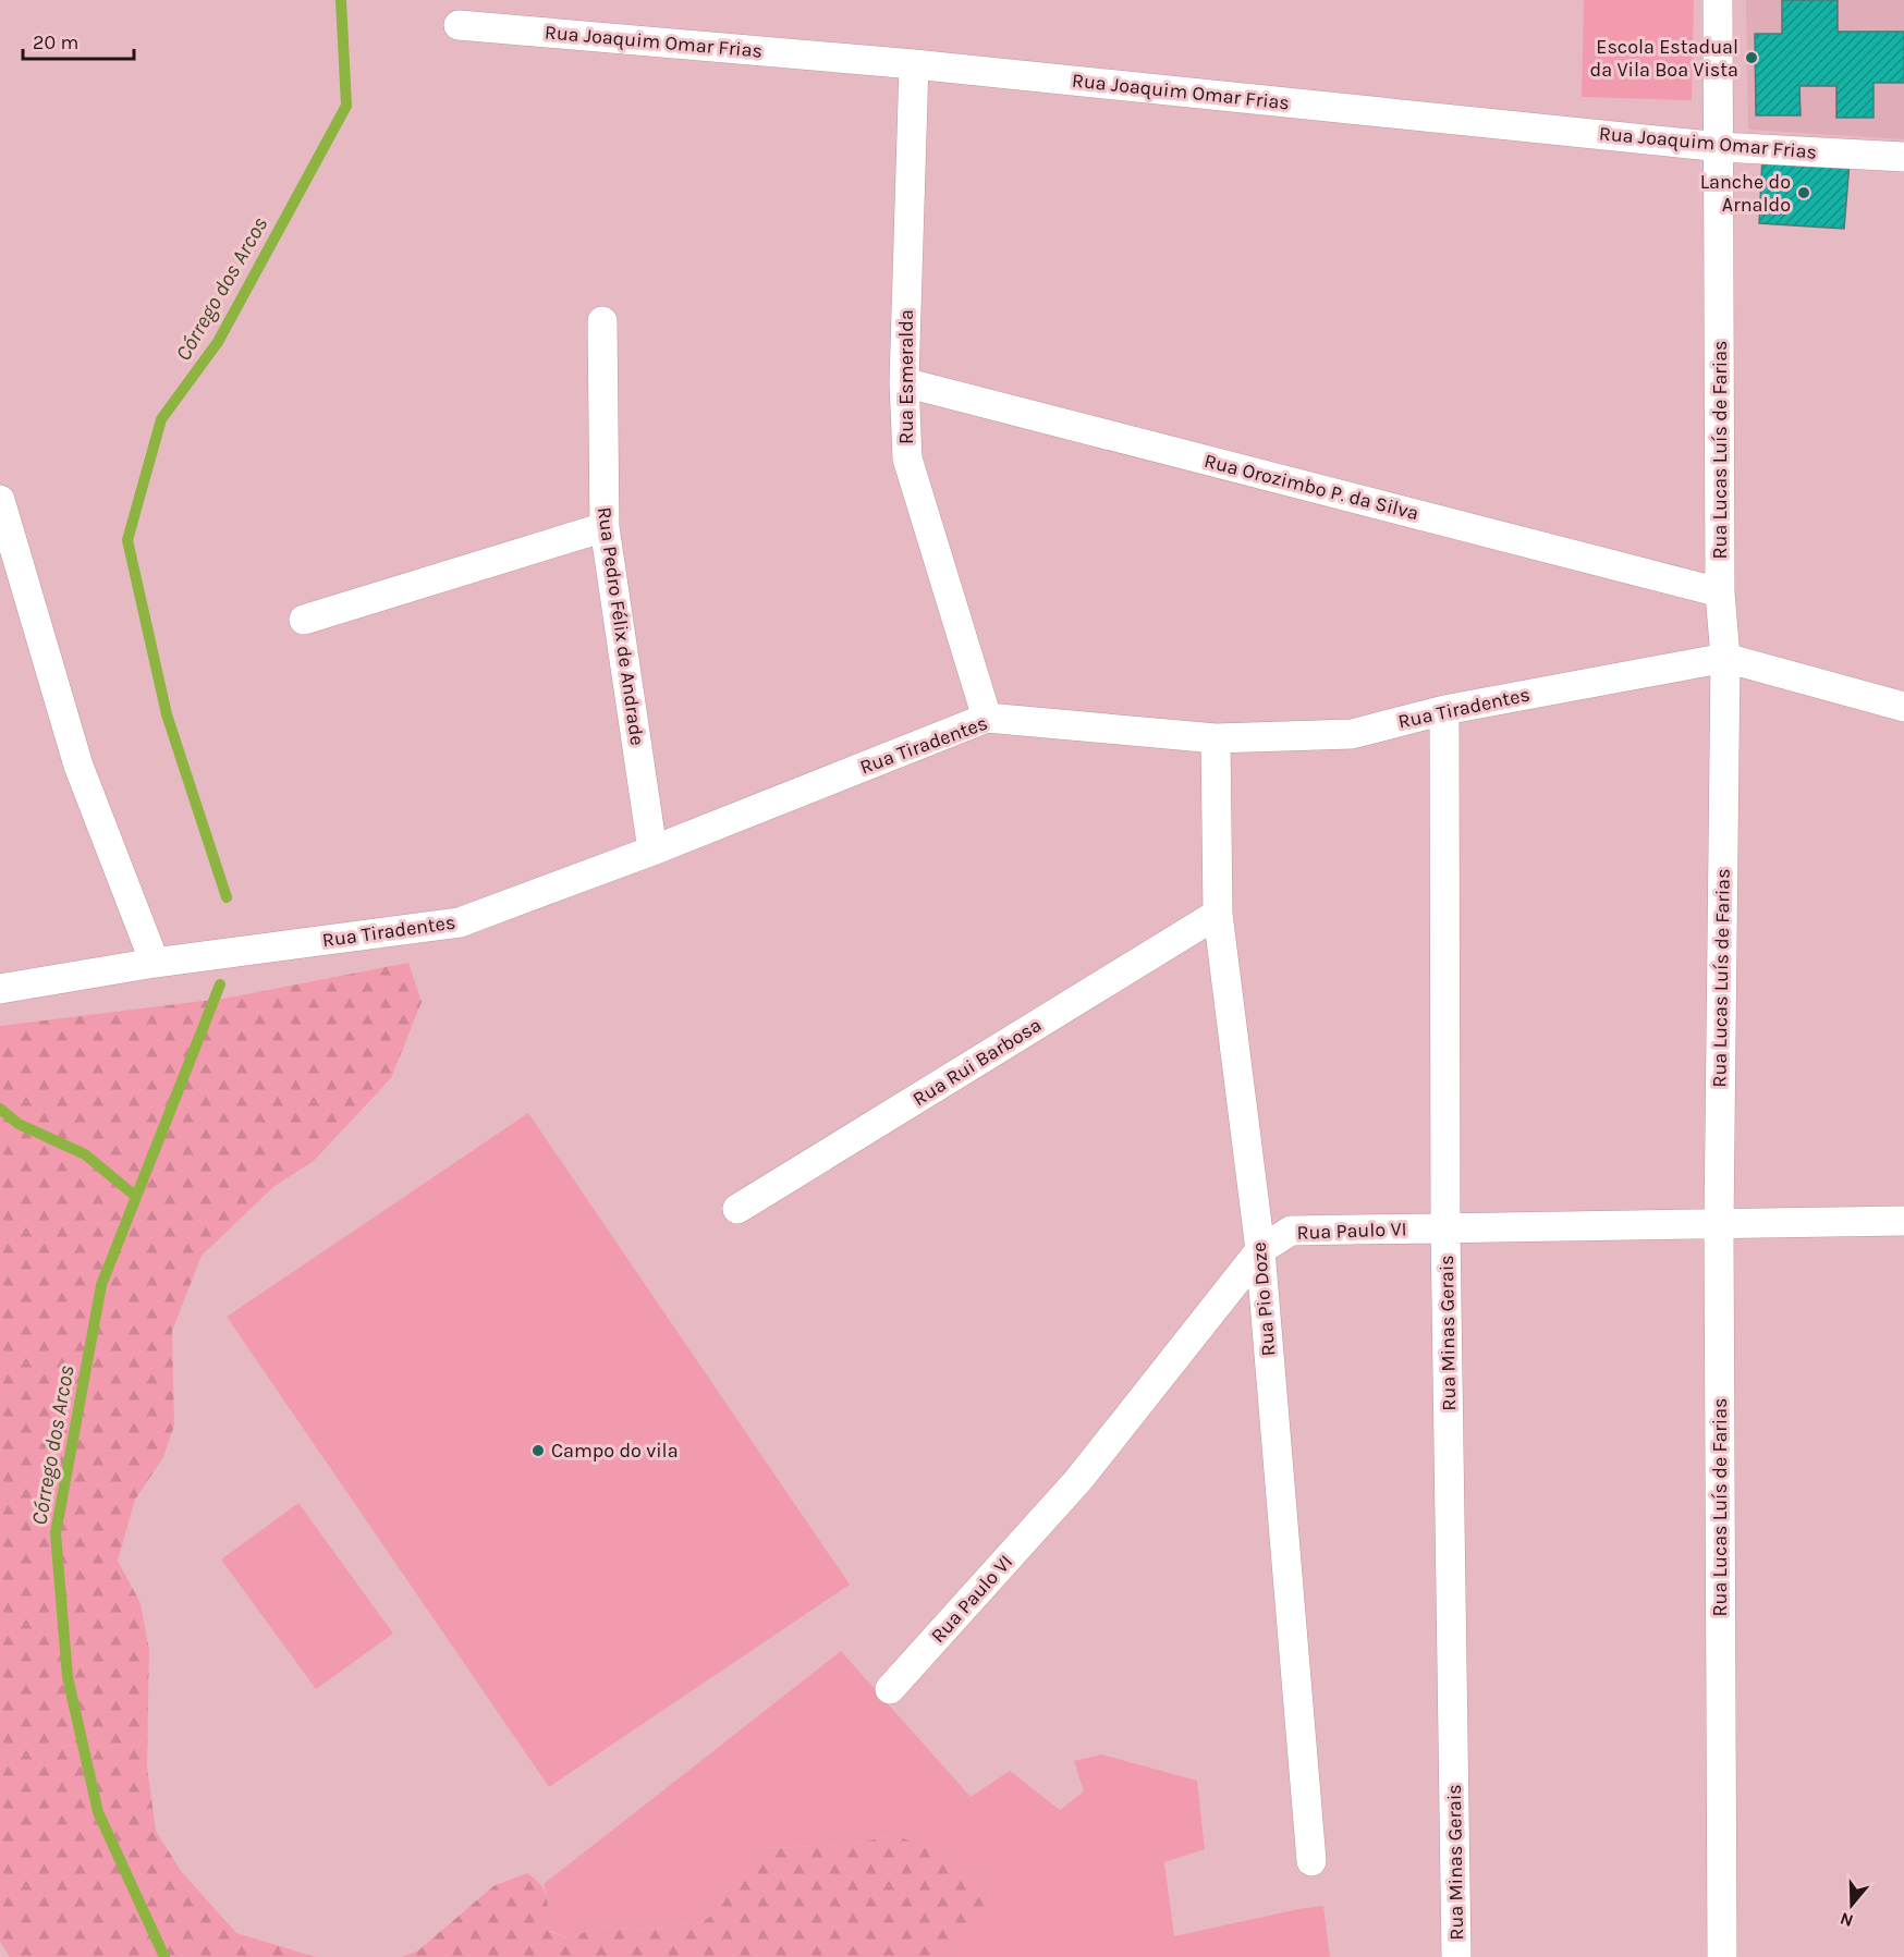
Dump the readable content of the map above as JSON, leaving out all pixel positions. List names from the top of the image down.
{
  "streets": {
    "street": [
      "Rua Joaquim Omar Frias",
      "Rua Esmeralda",
      "Rua Lucas Luís de Farias",
      "Rua Orozimbo P. da Silva",
      "Rua Pedro Félix de Andrade",
      "Rua Tiradentes",
      "Rua Rui Barbosa",
      "Rua Paulo VI",
      "Rua Pio Doze",
      "Rua Minas Gerais"
    ]
  },
  "crossings": [
    ["Rua Joaquim Omar Frias", "Rua Esmeralda"],
    ["Rua Joaquim Omar Frias", "Rua Lucas Luís de Farias"],
    ["Rua Esmeralda", "Rua Orozimbo P. da Silva"],
    ["Rua Esmeralda", "Rua Tiradentes"],
    ["Rua Lucas Luís de Farias", "Rua Orozimbo P. da Silva"],
    ["Rua Lucas Luís de Farias", "Rua Tiradentes"],
    ["Rua Lucas Luís de Farias", "Rua Paulo VI"],
    ["Rua Pedro Félix de Andrade", "Rua Tiradentes"],
    ["Rua Tiradentes", "Rua Pio Doze"],
    ["Rua Tiradentes", "Rua Minas Gerais"],
    ["Rua Rui Barbosa", "Rua Pio Doze"],
    ["Rua Paulo VI", "Rua Pio Doze"],
    ["Rua Paulo VI", "Rua Minas Gerais"]
  ],
  "water": ["Córrego dos Arcos"],
  "places": ["Escola Estadual da Vila Boa Vista", "Lanche do Arnaldo", "Campo do vila"],
  "scale_bar": "20 m",
  "north": "bottom"
}
